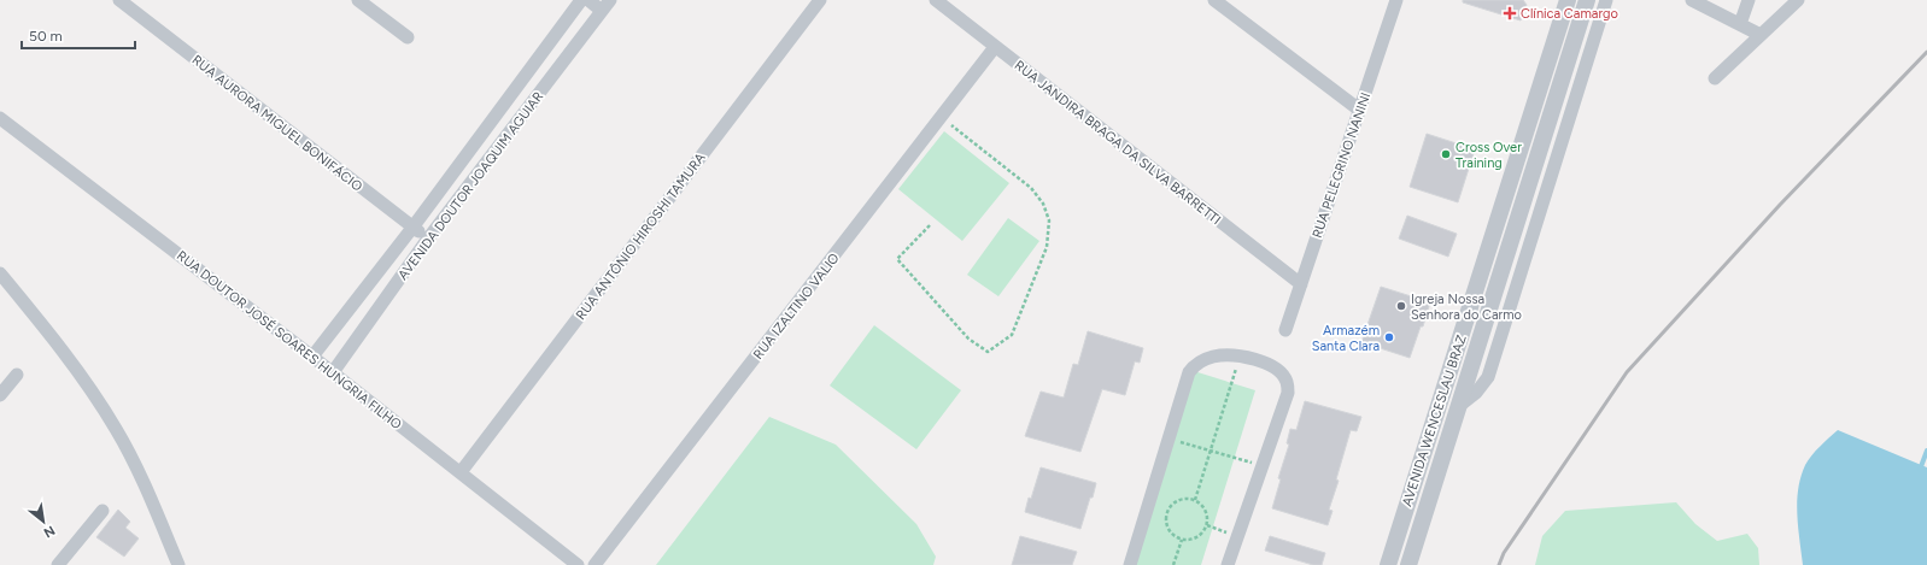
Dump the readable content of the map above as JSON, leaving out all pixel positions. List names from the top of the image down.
{
  "streets": {
    "street": [
      "RUA AURORA MIGUEL BONIFÁCIO",
      "RUA JANDIRA BRAGA DA SILVA BARRETTI",
      "RUA PELEGRINO NANINI",
      "AVENIDA DOUTOR JOAQUIM AGUIAR",
      "RUA ANTÔNIO HIROSHI TAMURA",
      "RUA IZALTINO VALIO",
      "RUA DOUTOR JOSÉ SOARES HUNGRIA FILHO",
      "AVENIDA WENCESLAU BRAZ"
    ]
  },
  "crossings": [
    ["RUA AURORA MIGUEL BONIFÁCIO", "AVENIDA DOUTOR JOAQUIM AGUIAR"],
    ["RUA JANDIRA BRAGA DA SILVA BARRETTI", "RUA PELEGRINO NANINI"],
    ["RUA JANDIRA BRAGA DA SILVA BARRETTI", "RUA IZALTINO VALIO"],
    ["AVENIDA DOUTOR JOAQUIM AGUIAR", "RUA DOUTOR JOSÉ SOARES HUNGRIA FILHO"],
    ["RUA ANTÔNIO HIROSHI TAMURA", "RUA DOUTOR JOSÉ SOARES HUNGRIA FILHO"]
  ],
  "places": {
    "health": ["Clínica Camargo"],
    "other": ["Cross Over Training", "Igreja Nossa Senhora do Carmo", "Armazém Santa Clara"]
  },
  "scale_bar": "50 m",
  "north": "bottom right"
}
